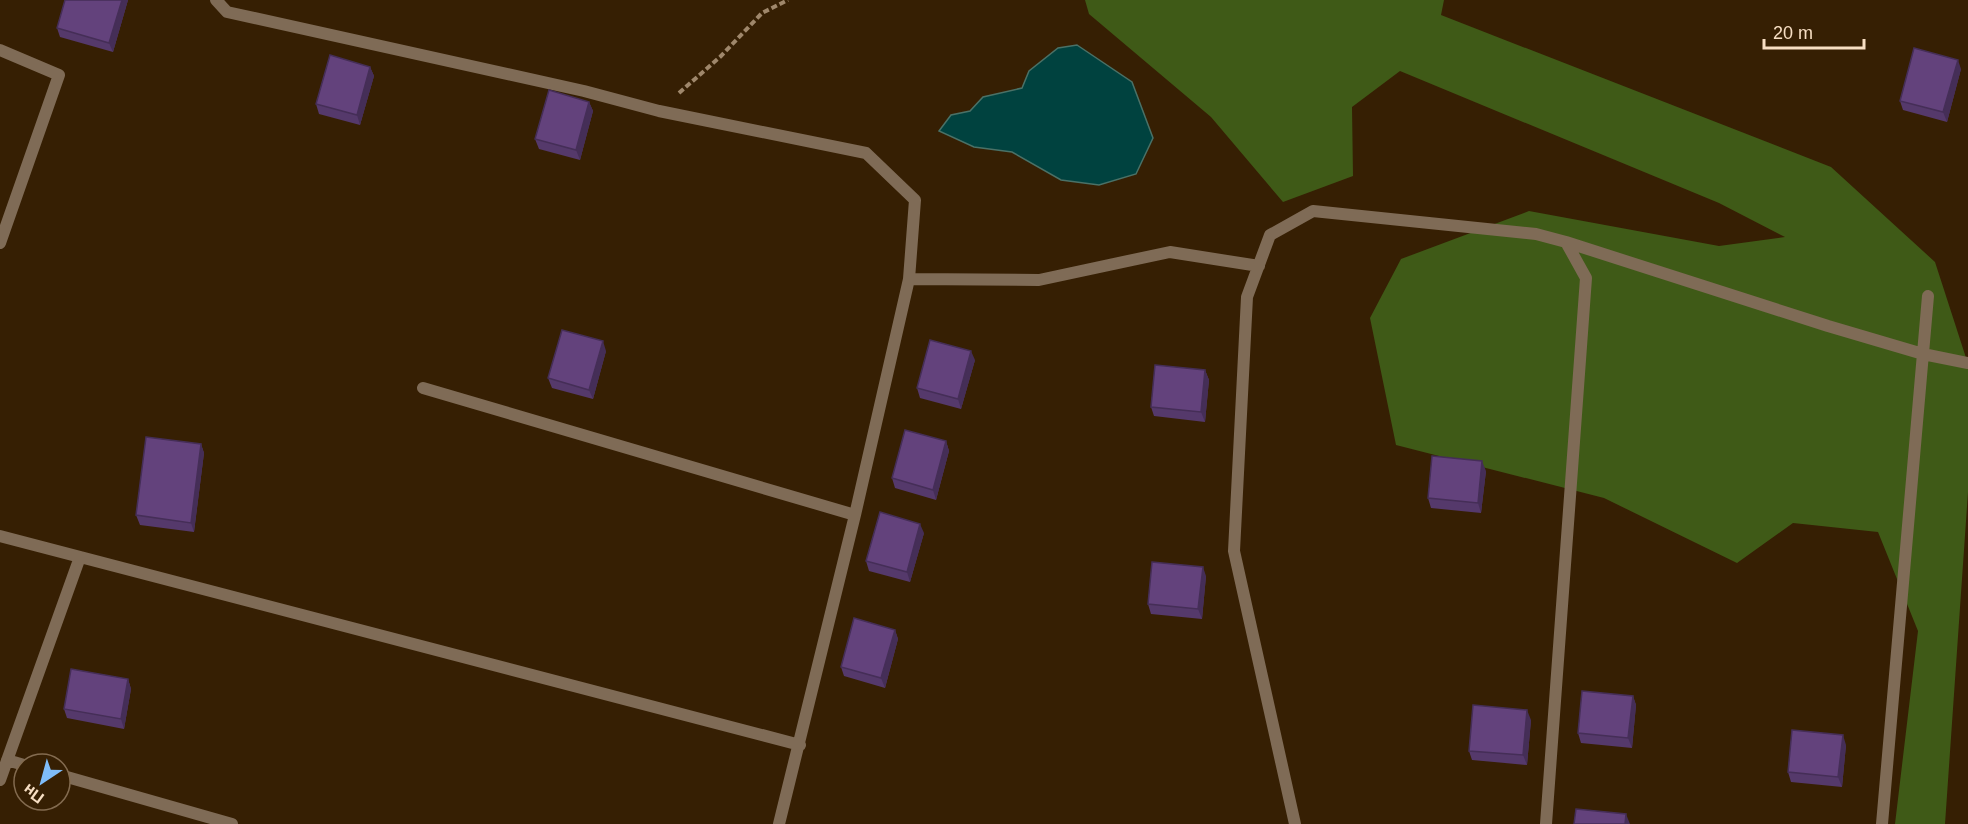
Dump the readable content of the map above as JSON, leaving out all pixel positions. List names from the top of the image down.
{
  "scale_bar": "20 m",
  "north": "bottom left"
}
